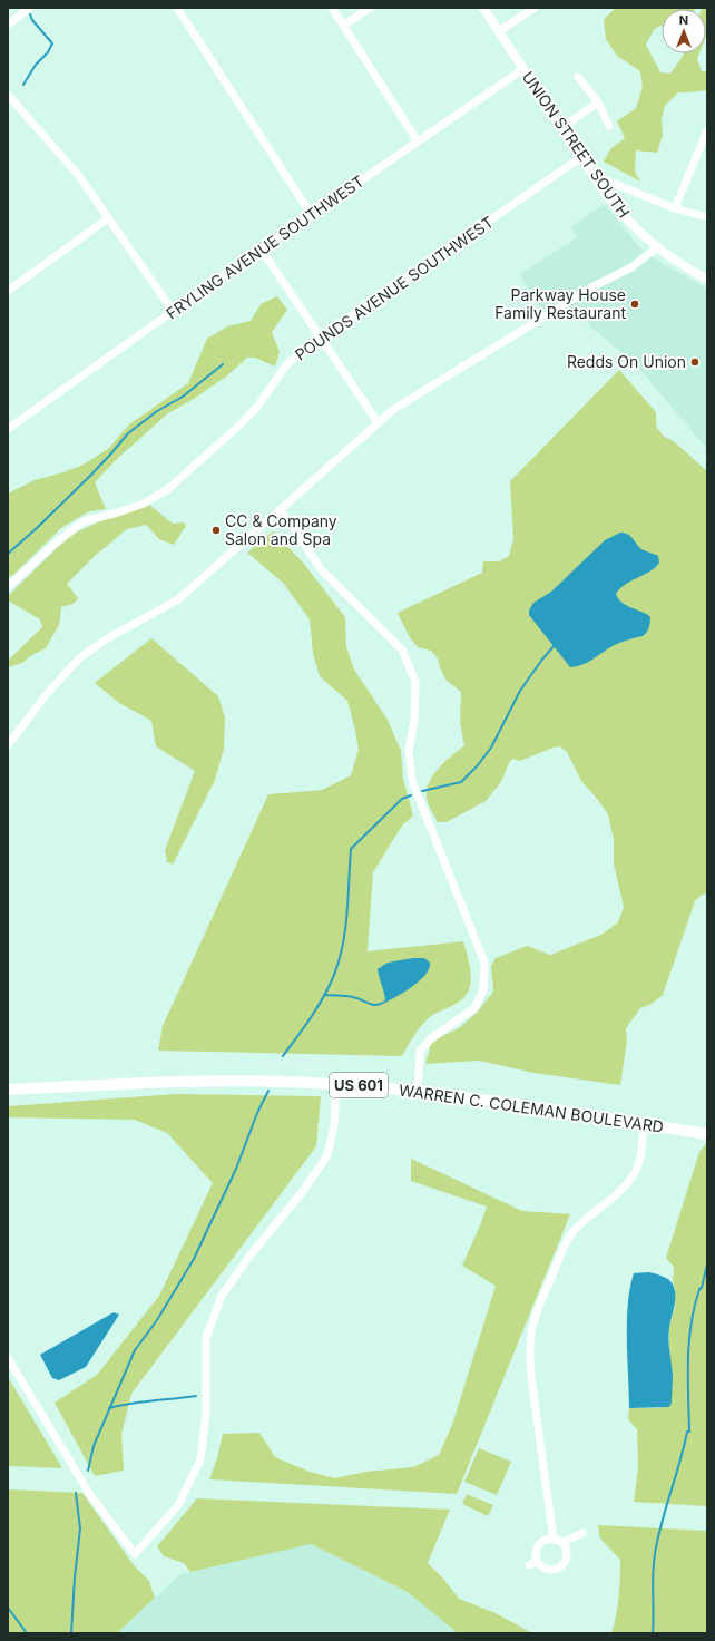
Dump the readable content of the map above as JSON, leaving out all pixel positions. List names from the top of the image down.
{
  "streets": {
    "highway": ["US 601", "WARREN C. COLEMAN BOULEVARD"],
    "main road": ["UNION STREET SOUTH"],
    "street": ["FRYLING AVENUE SOUTHWEST", "POUNDS AVENUE SOUTHWEST"]
  },
  "crossings": [
    ["UNION STREET SOUTH", "FRYLING AVENUE SOUTHWEST"],
    ["UNION STREET SOUTH", "POUNDS AVENUE SOUTHWEST"]
  ],
  "places": ["Parkway House Family Restaurant", "Redds On Union", "CC & Company Salon and Spa"],
  "north": "top"
}
